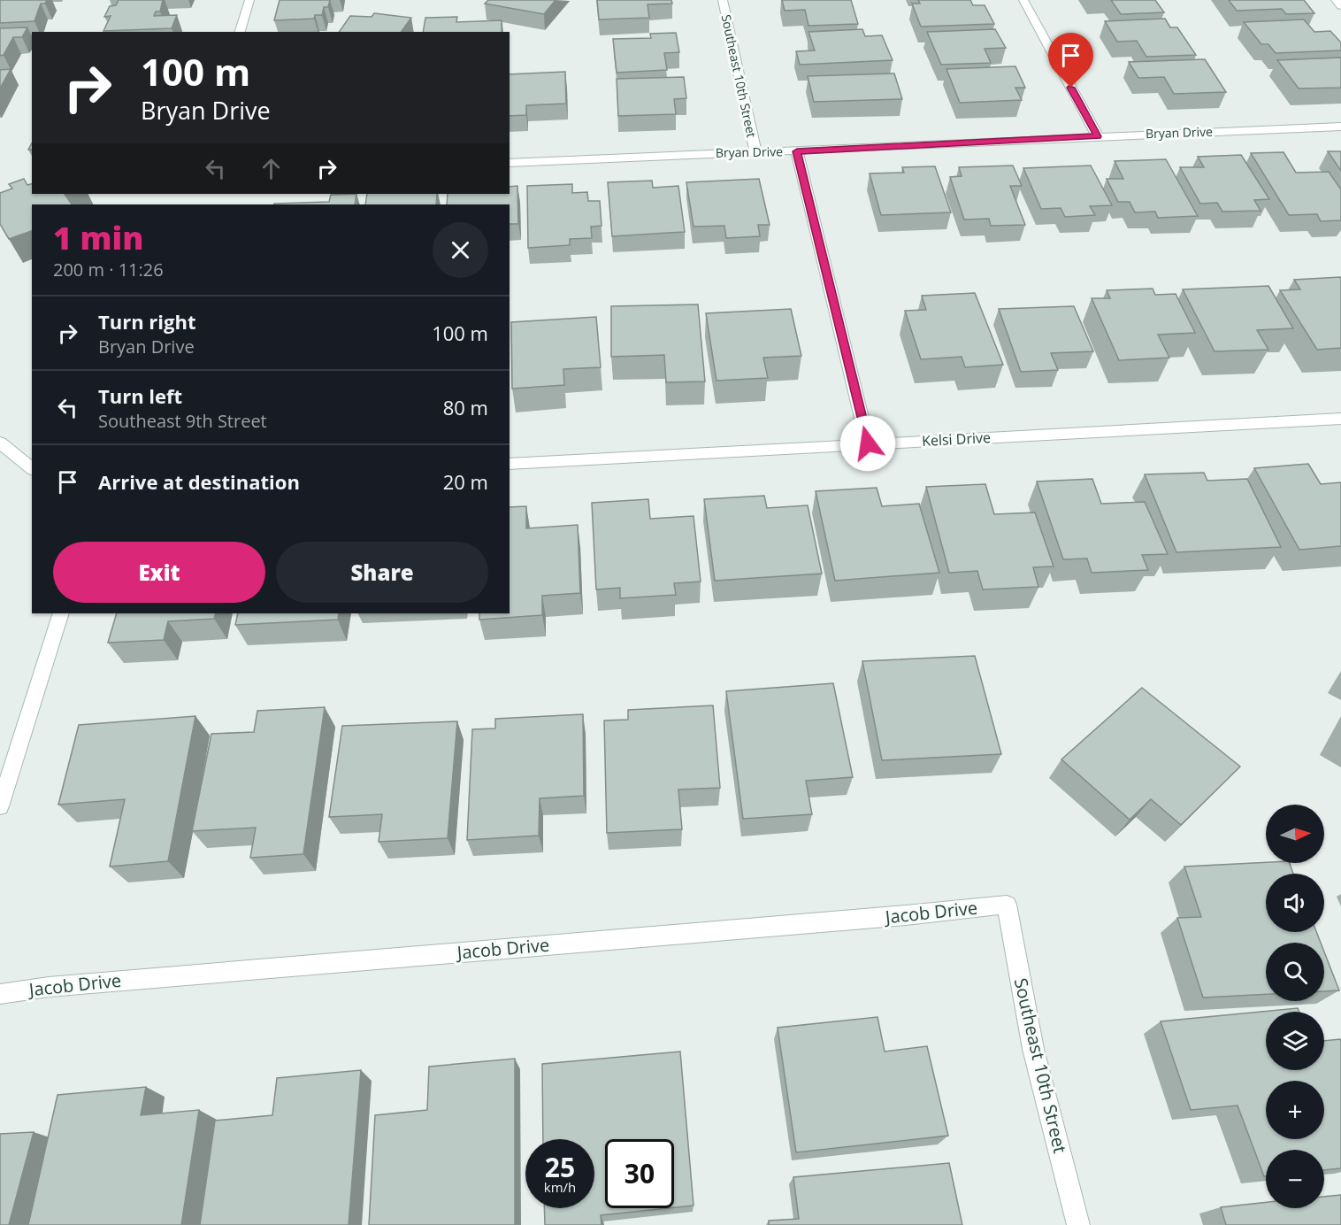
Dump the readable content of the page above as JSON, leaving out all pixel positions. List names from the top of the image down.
{
  "streets": {
    "street": [
      "Southeast 10th Street",
      "Bryan Drive",
      "Kelsi Drive",
      "Jacob Drive"
    ]
  },
  "crossings": [
    ["Southeast 10th Street", "Bryan Drive"],
    ["Southeast 10th Street", "Jacob Drive"]
  ],
  "north": "right",
  "page": {
    "turn": ["100 m", "Bryan Drive"],
    "heading": ["1 min", "200 m · 11:26"],
    "list": [
      {
        "name": "Turn right",
        "note": "Bryan Drive",
        "value": "100 m"
      },
      {
        "name": "Turn left",
        "note": "Southeast 9th Street",
        "value": "80 m"
      },
      {
        "name": "Arrive at destination",
        "value": "20 m"
      }
    ],
    "buttons": ["Exit", "Share"],
    "map_buttons": ["+", "−"],
    "speed": "25 km/h",
    "limit": "30"
  }
}
